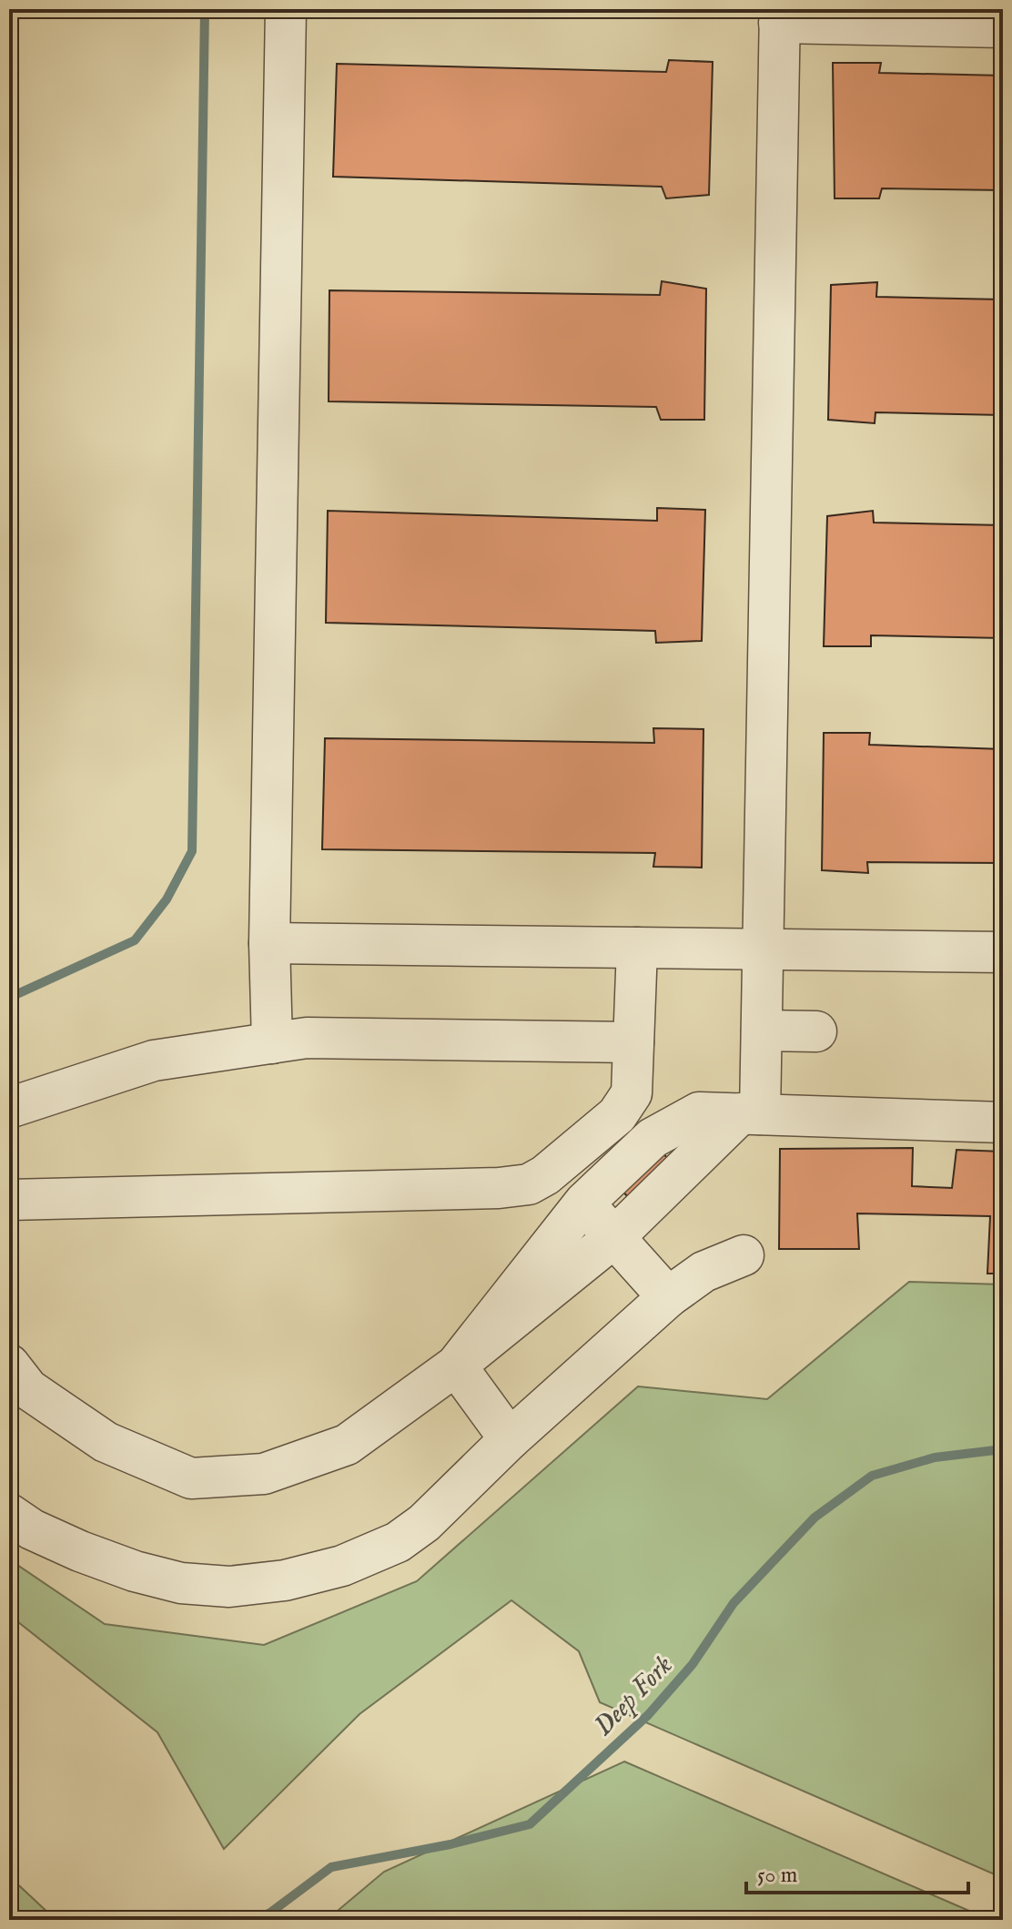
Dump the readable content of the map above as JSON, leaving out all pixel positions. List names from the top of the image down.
{
  "water": ["Deep Fork"],
  "scale_bar": "50 m"
}
